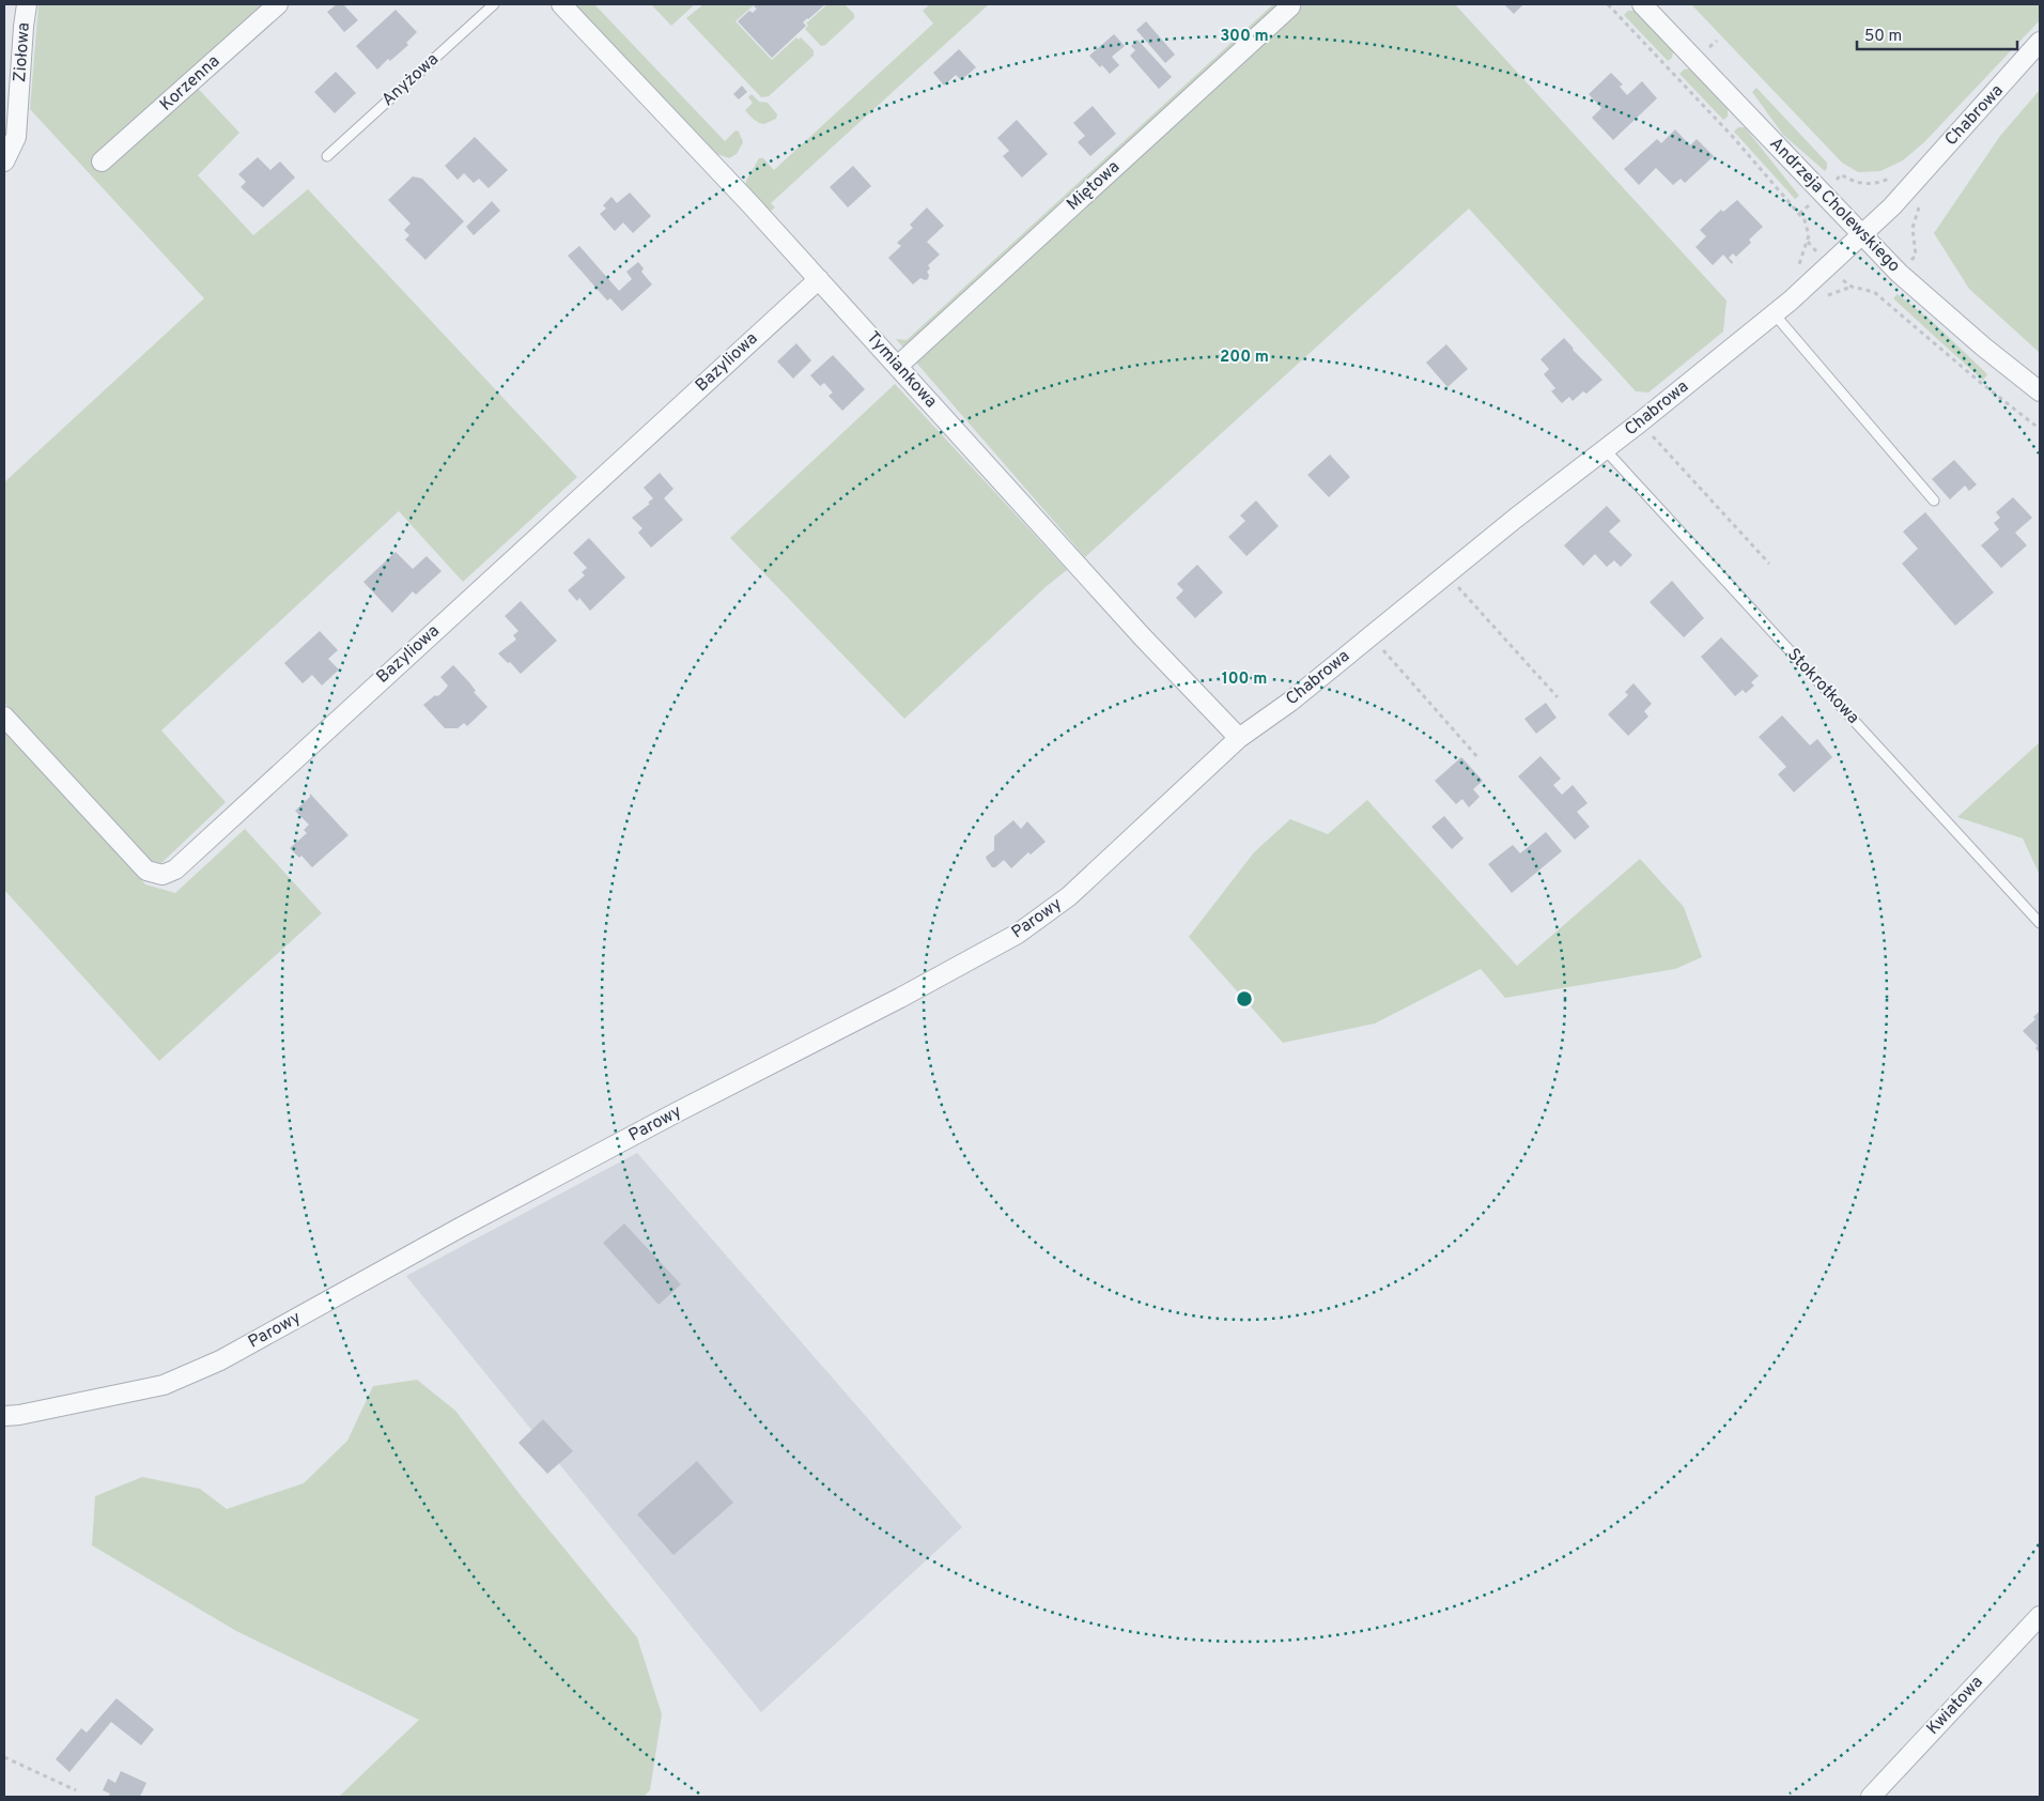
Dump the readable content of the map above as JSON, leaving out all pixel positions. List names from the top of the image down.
{
  "streets": {
    "street": [
      "Ziołowa",
      "Korzenna",
      "Chabrowa",
      "Miętowa",
      "Andrzeja Cholewskiego",
      "Bazyliowa",
      "Tymiankowa",
      "Parowy",
      "Kwiatowa"
    ],
    "lane": ["Anyżowa", "Stokrotkowa"]
  },
  "crossings": [
    ["Chabrowa", "Andrzeja Cholewskiego"],
    ["Chabrowa", "Tymiankowa"],
    ["Chabrowa", "Stokrotkowa"],
    ["Chabrowa", "Parowy"],
    ["Miętowa", "Tymiankowa"],
    ["Bazyliowa", "Tymiankowa"],
    ["Tymiankowa", "Parowy"]
  ],
  "scale_bar": "50 m",
  "rings": ["300 m", "200 m", "100 m"]
}
